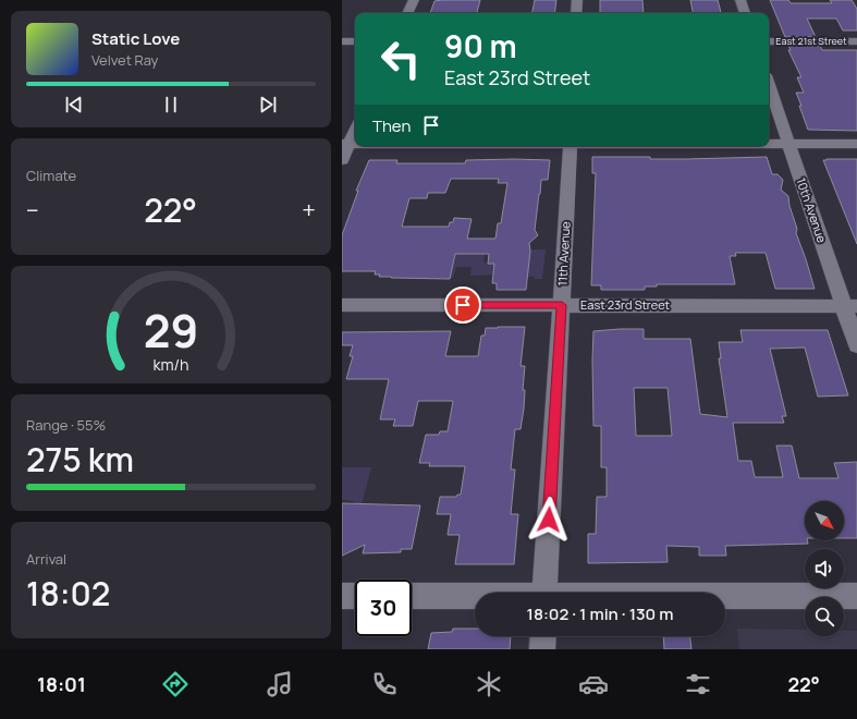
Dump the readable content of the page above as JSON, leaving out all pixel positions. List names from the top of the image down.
{
  "streets": {
    "street": [
      "East 21st Street",
      "10th Avenue",
      "11th Avenue",
      "East 23rd Street"
    ]
  },
  "crossings": [
    ["10th Avenue", "East 23rd Street"],
    ["11th Avenue", "East 23rd Street"]
  ],
  "north": "bottom right",
  "page": {
    "turn": ["90 m", "East 23rd Street"],
    "song": ["Static Love", "Velvet Ray"],
    "then": "Then",
    "tile": [
      "Climate",
      ["Range · 55%", "275 km"],
      ["Arrival", "18:02"]
    ],
    "heat": ["−", "22°", "+"],
    "limit": "30",
    "trip": "18:02 · 1 min · 130 m",
    "tabs": ["18:01", "22°"],
    "gauge": ["29", "km/h"]
  }
}
